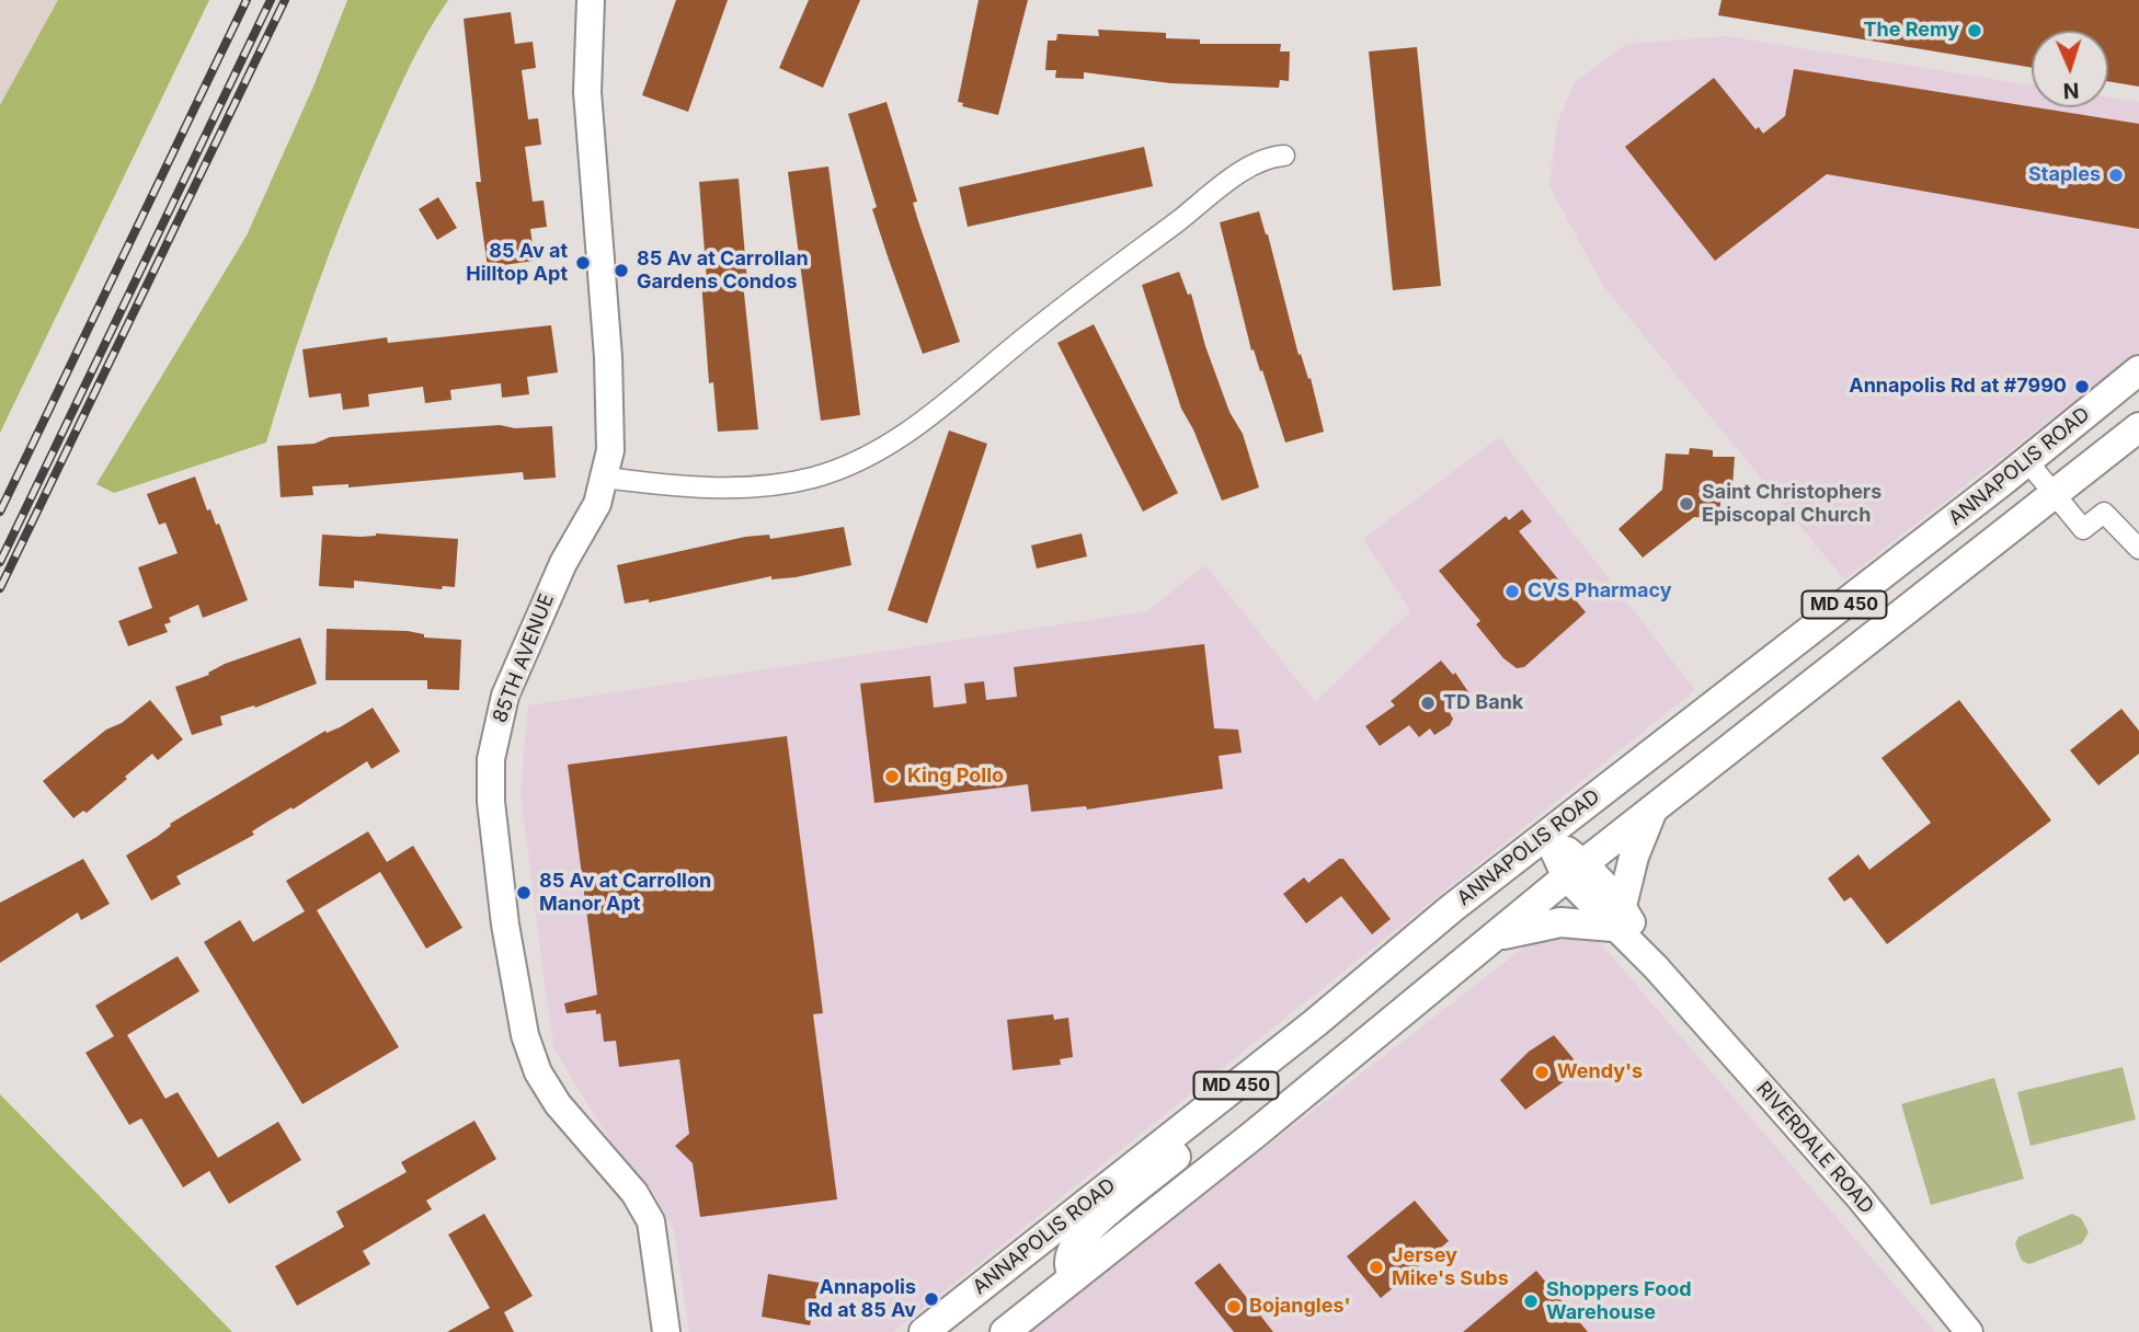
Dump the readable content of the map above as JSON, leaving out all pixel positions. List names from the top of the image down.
{
  "streets": {
    "main road": ["ANNAPOLIS ROAD", "MD 450"],
    "street": ["85TH AVENUE", "RIVERDALE ROAD"]
  },
  "crossings": [
    ["ANNAPOLIS ROAD", "RIVERDALE ROAD"],
    ["MD 450", "RIVERDALE ROAD"]
  ],
  "places": [
    "The Remy",
    "Staples",
    "85 Av at Hilltop Apt",
    "85 Av at Carrollan Gardens Condos",
    "Annapolis Rd at #7990",
    "Saint Christophers Episcopal Church",
    "CVS Pharmacy",
    "TD Bank",
    "King Pollo",
    "85 Av at Carrollon Manor Apt",
    "Wendy's",
    "Jersey Mike's Subs",
    "Annapolis Rd at 85 Av",
    "Shoppers Food Warehouse",
    "Bojangles'"
  ],
  "north": "bottom"
}
